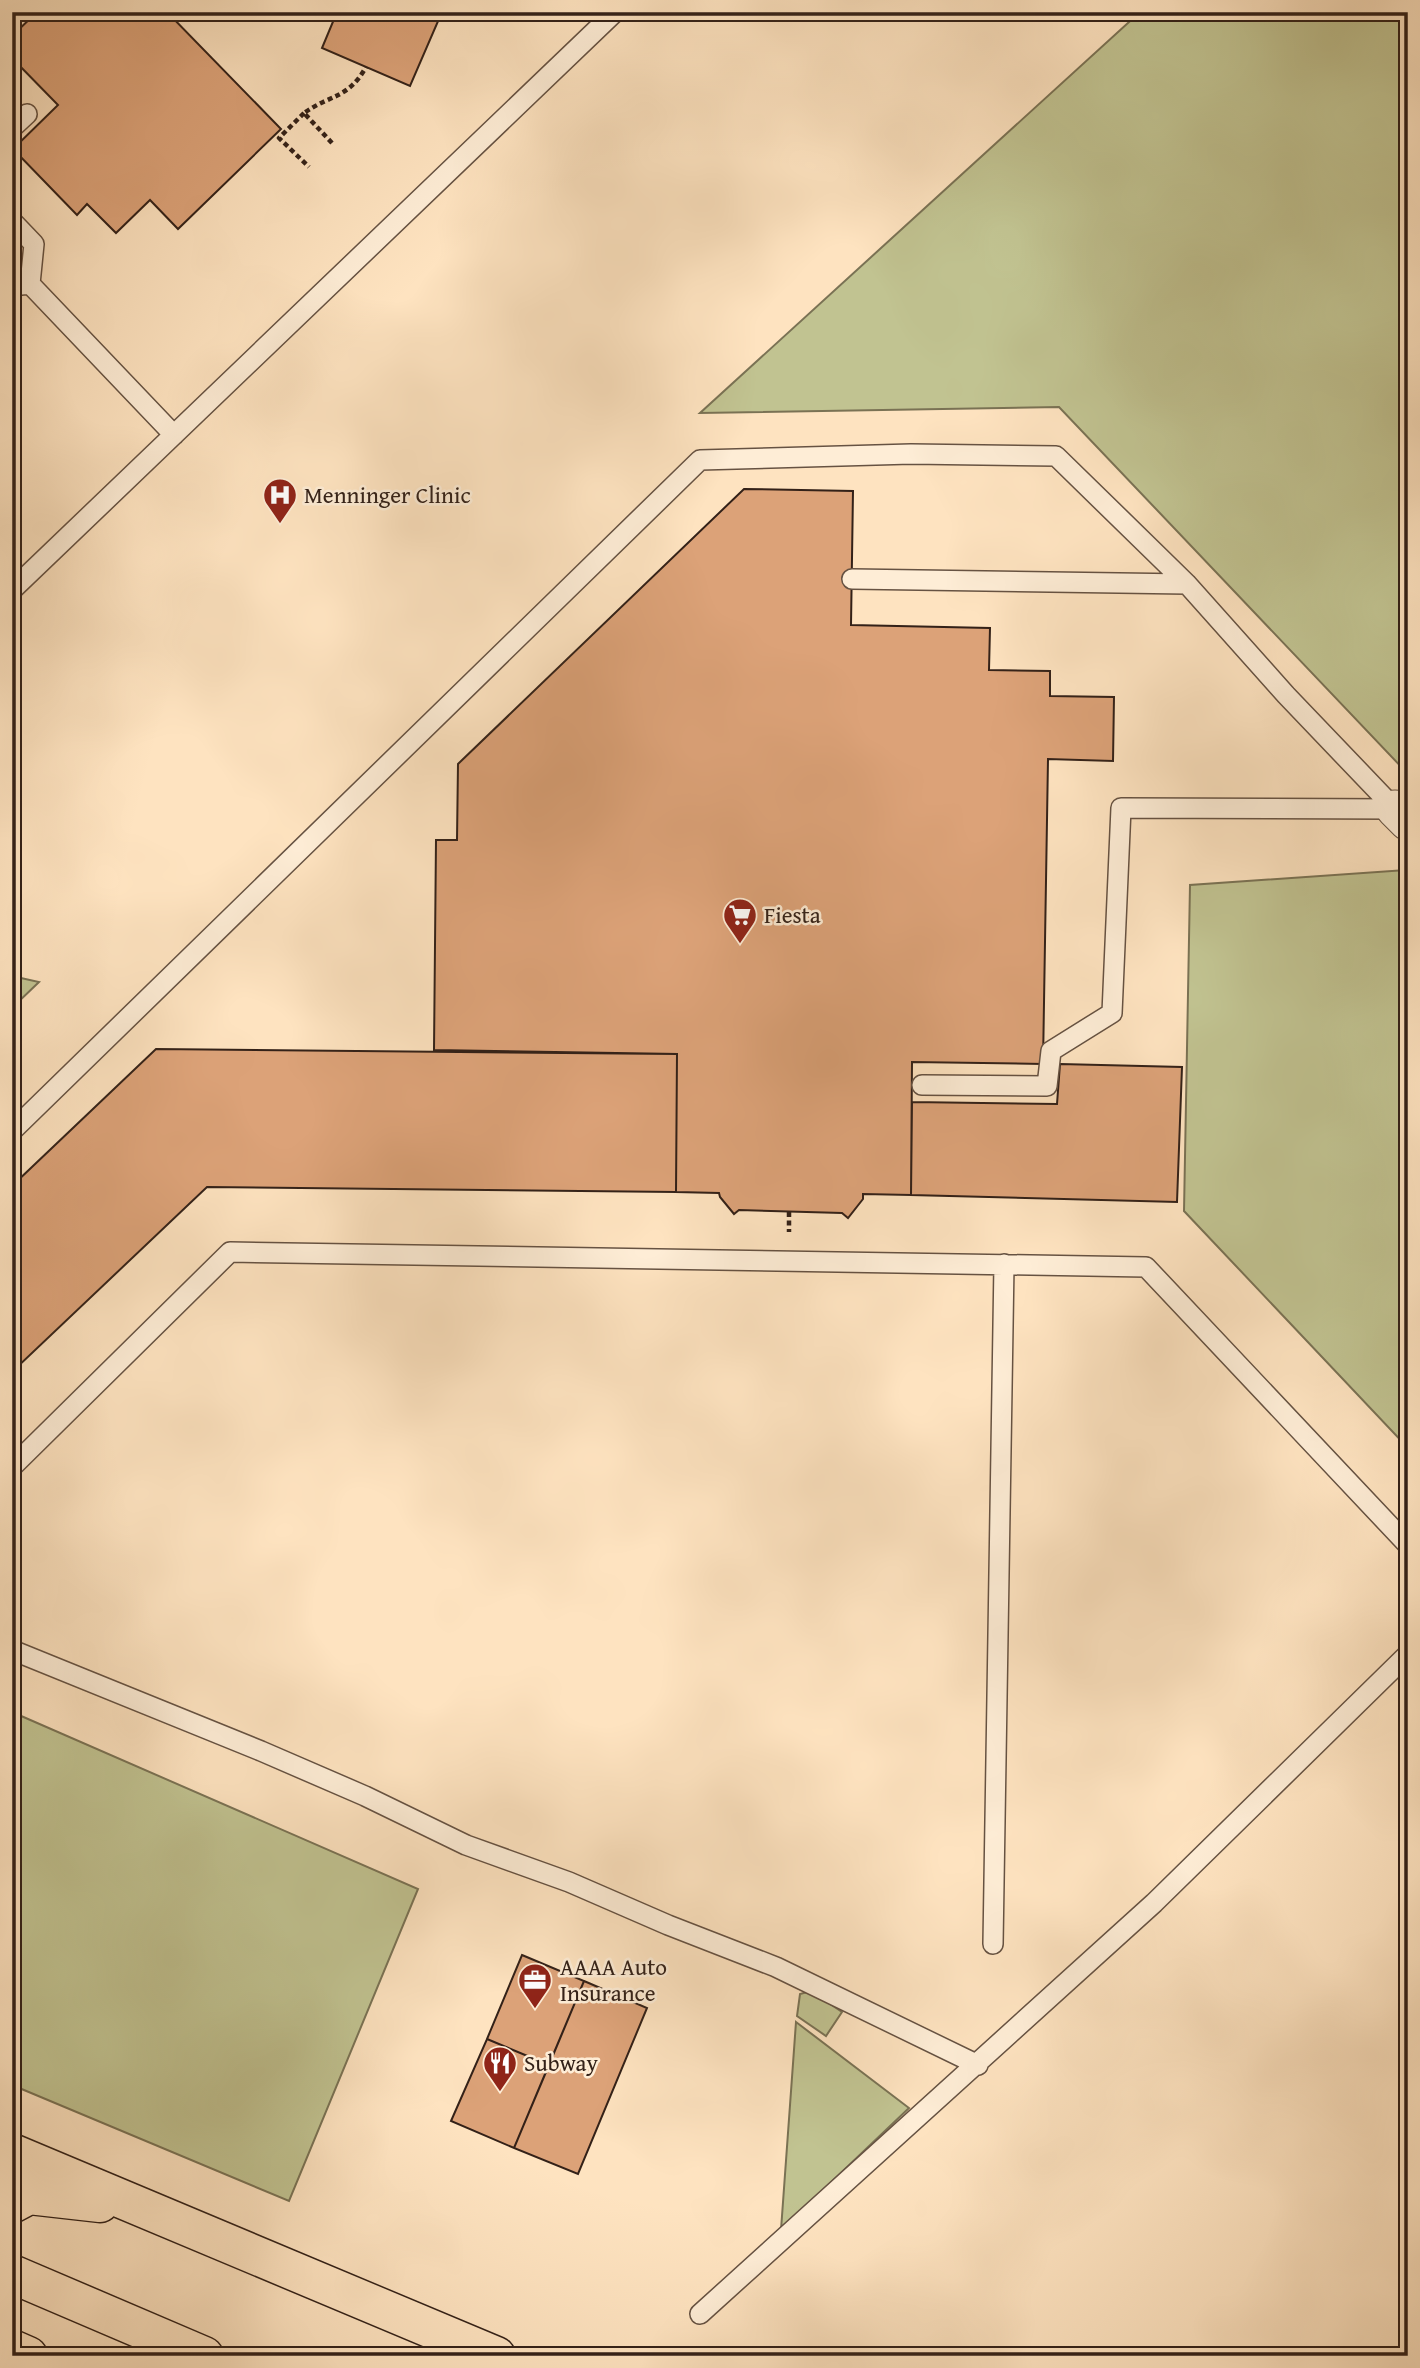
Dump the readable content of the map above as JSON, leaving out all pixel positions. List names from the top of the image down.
{
  "places": {
    "hospital": ["Menninger Clinic"],
    "supermarket": ["Fiesta"],
    "office": ["AAAA Auto Insurance"],
    "restaurant": ["Subway"]
  }
}
